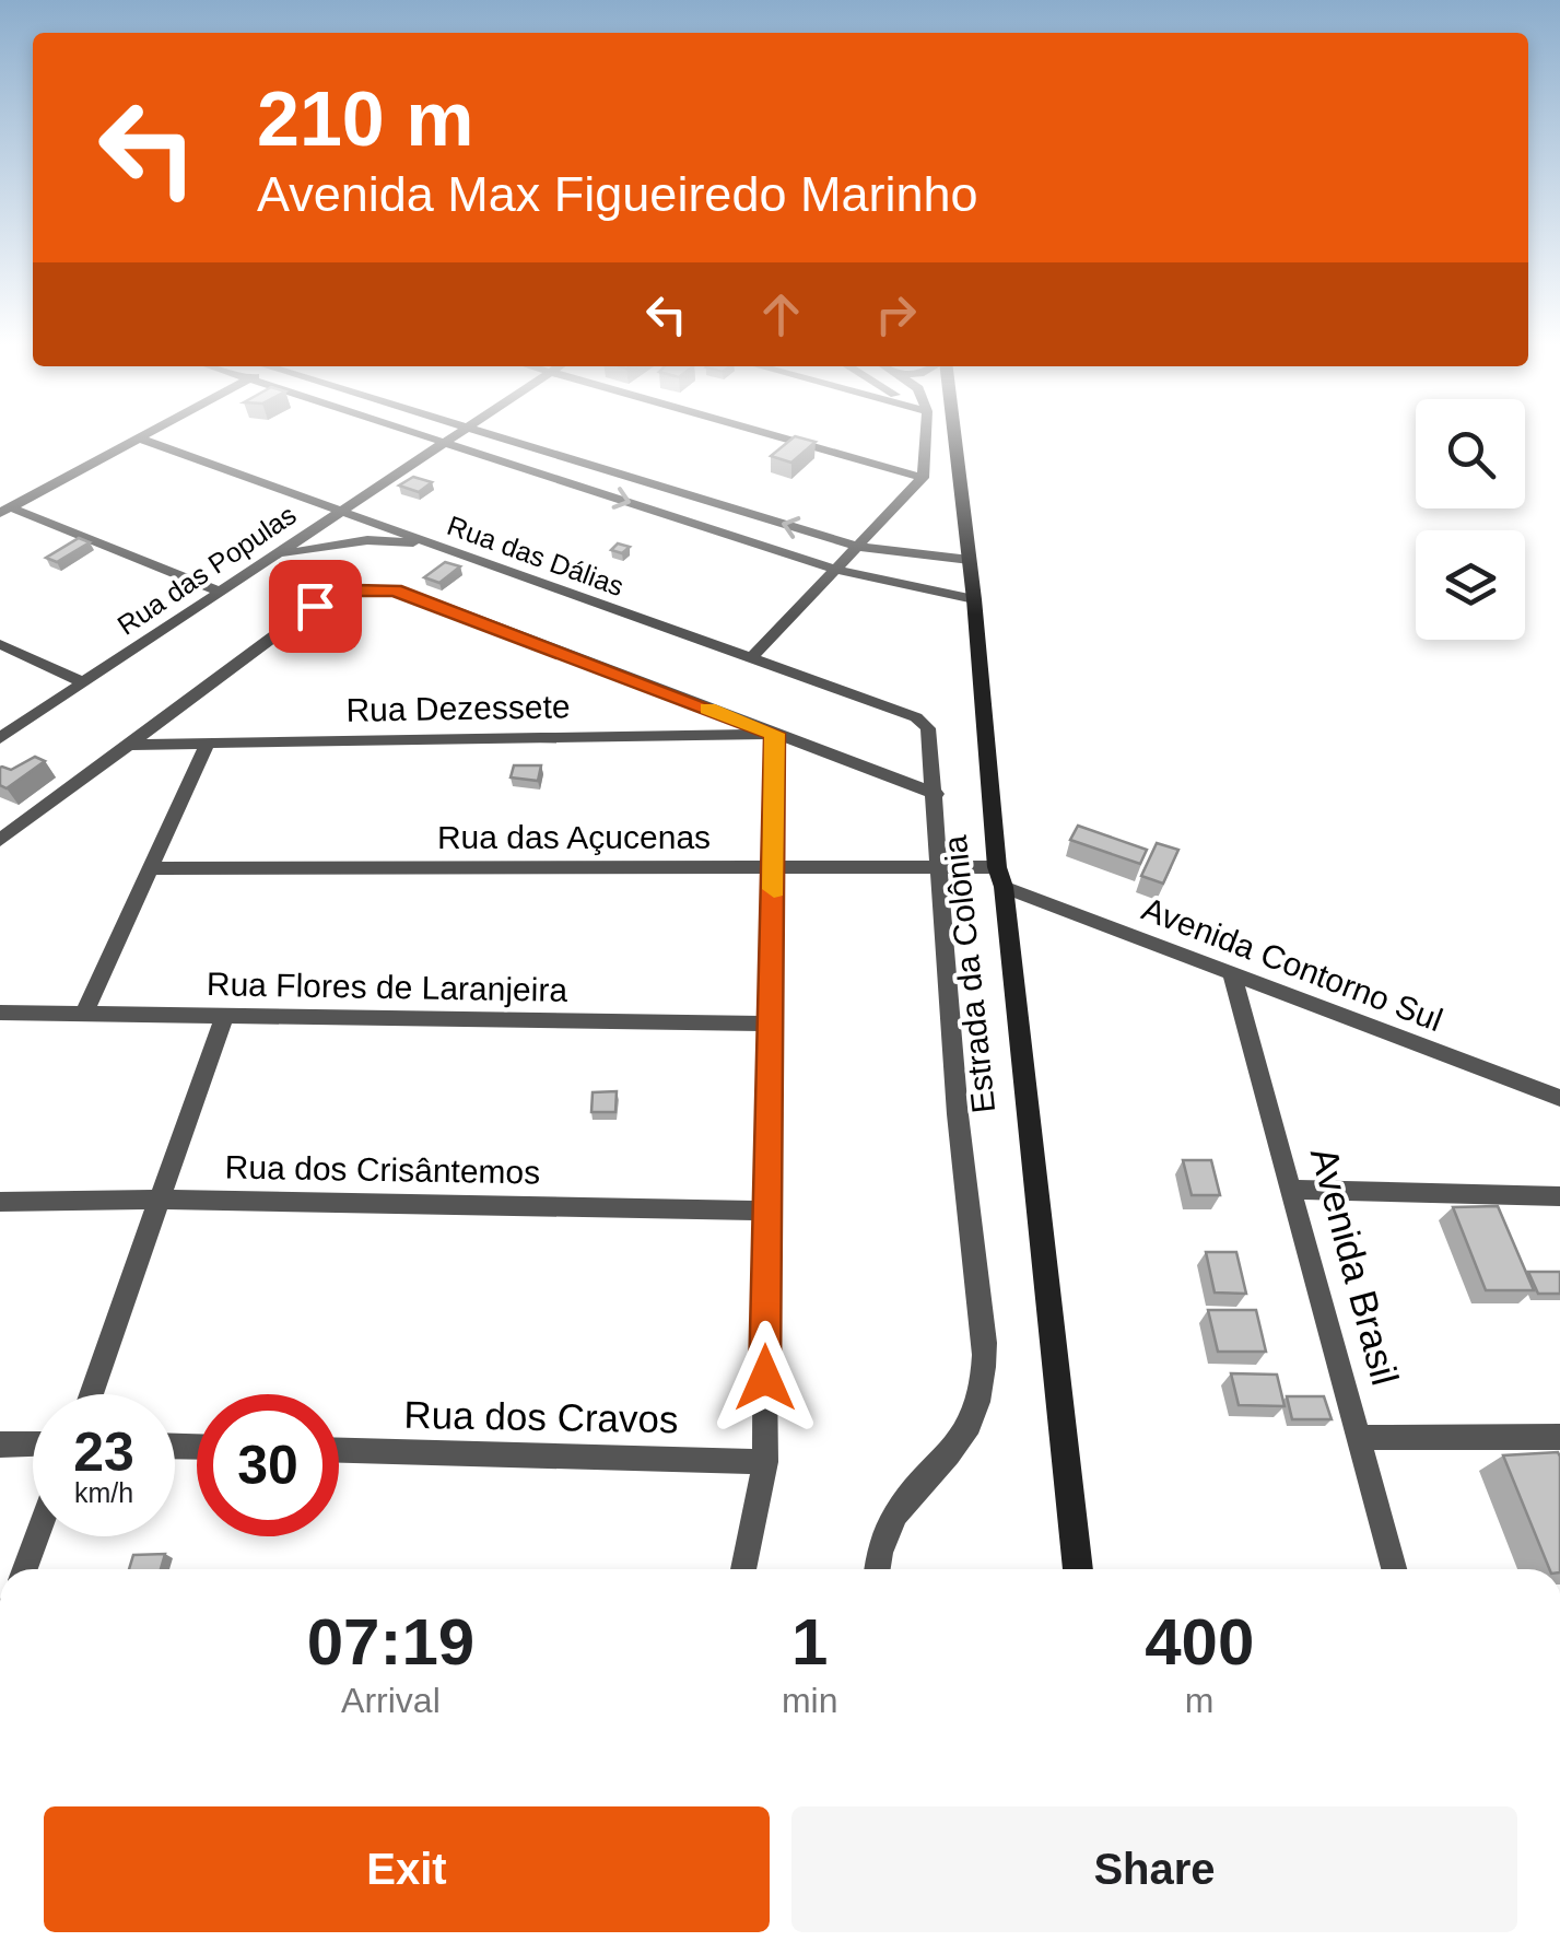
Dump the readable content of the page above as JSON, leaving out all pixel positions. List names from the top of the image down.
{
  "streets": {
    "main road": ["Estrada da Colônia"],
    "street": [
      "Rua das Dálias",
      "Rua das Populas",
      "Rua Dezessete",
      "Rua das Açucenas",
      "Avenida Contorno Sul",
      "Rua Flores de Laranjeira",
      "Rua dos Crisântemos",
      "Avenida Brasil",
      "Rua dos Cravos"
    ]
  },
  "crossings": [
    ["Rua das Dálias", "Rua das Populas"],
    ["Rua das Açucenas", "Avenida Contorno Sul"],
    ["Rua das Açucenas", "Estrada da Colônia"],
    ["Avenida Contorno Sul", "Estrada da Colônia"],
    ["Avenida Contorno Sul", "Avenida Brasil"]
  ],
  "page": {
    "turn": ["210 m", "Avenida Max Figueiredo Marinho"],
    "speed": "23 km/h",
    "limit": "30",
    "eta": [
      "07:19",
      "Arrival",
      "1",
      "min",
      "400",
      "m"
    ],
    "buttons": ["Exit", "Share"]
  }
}
